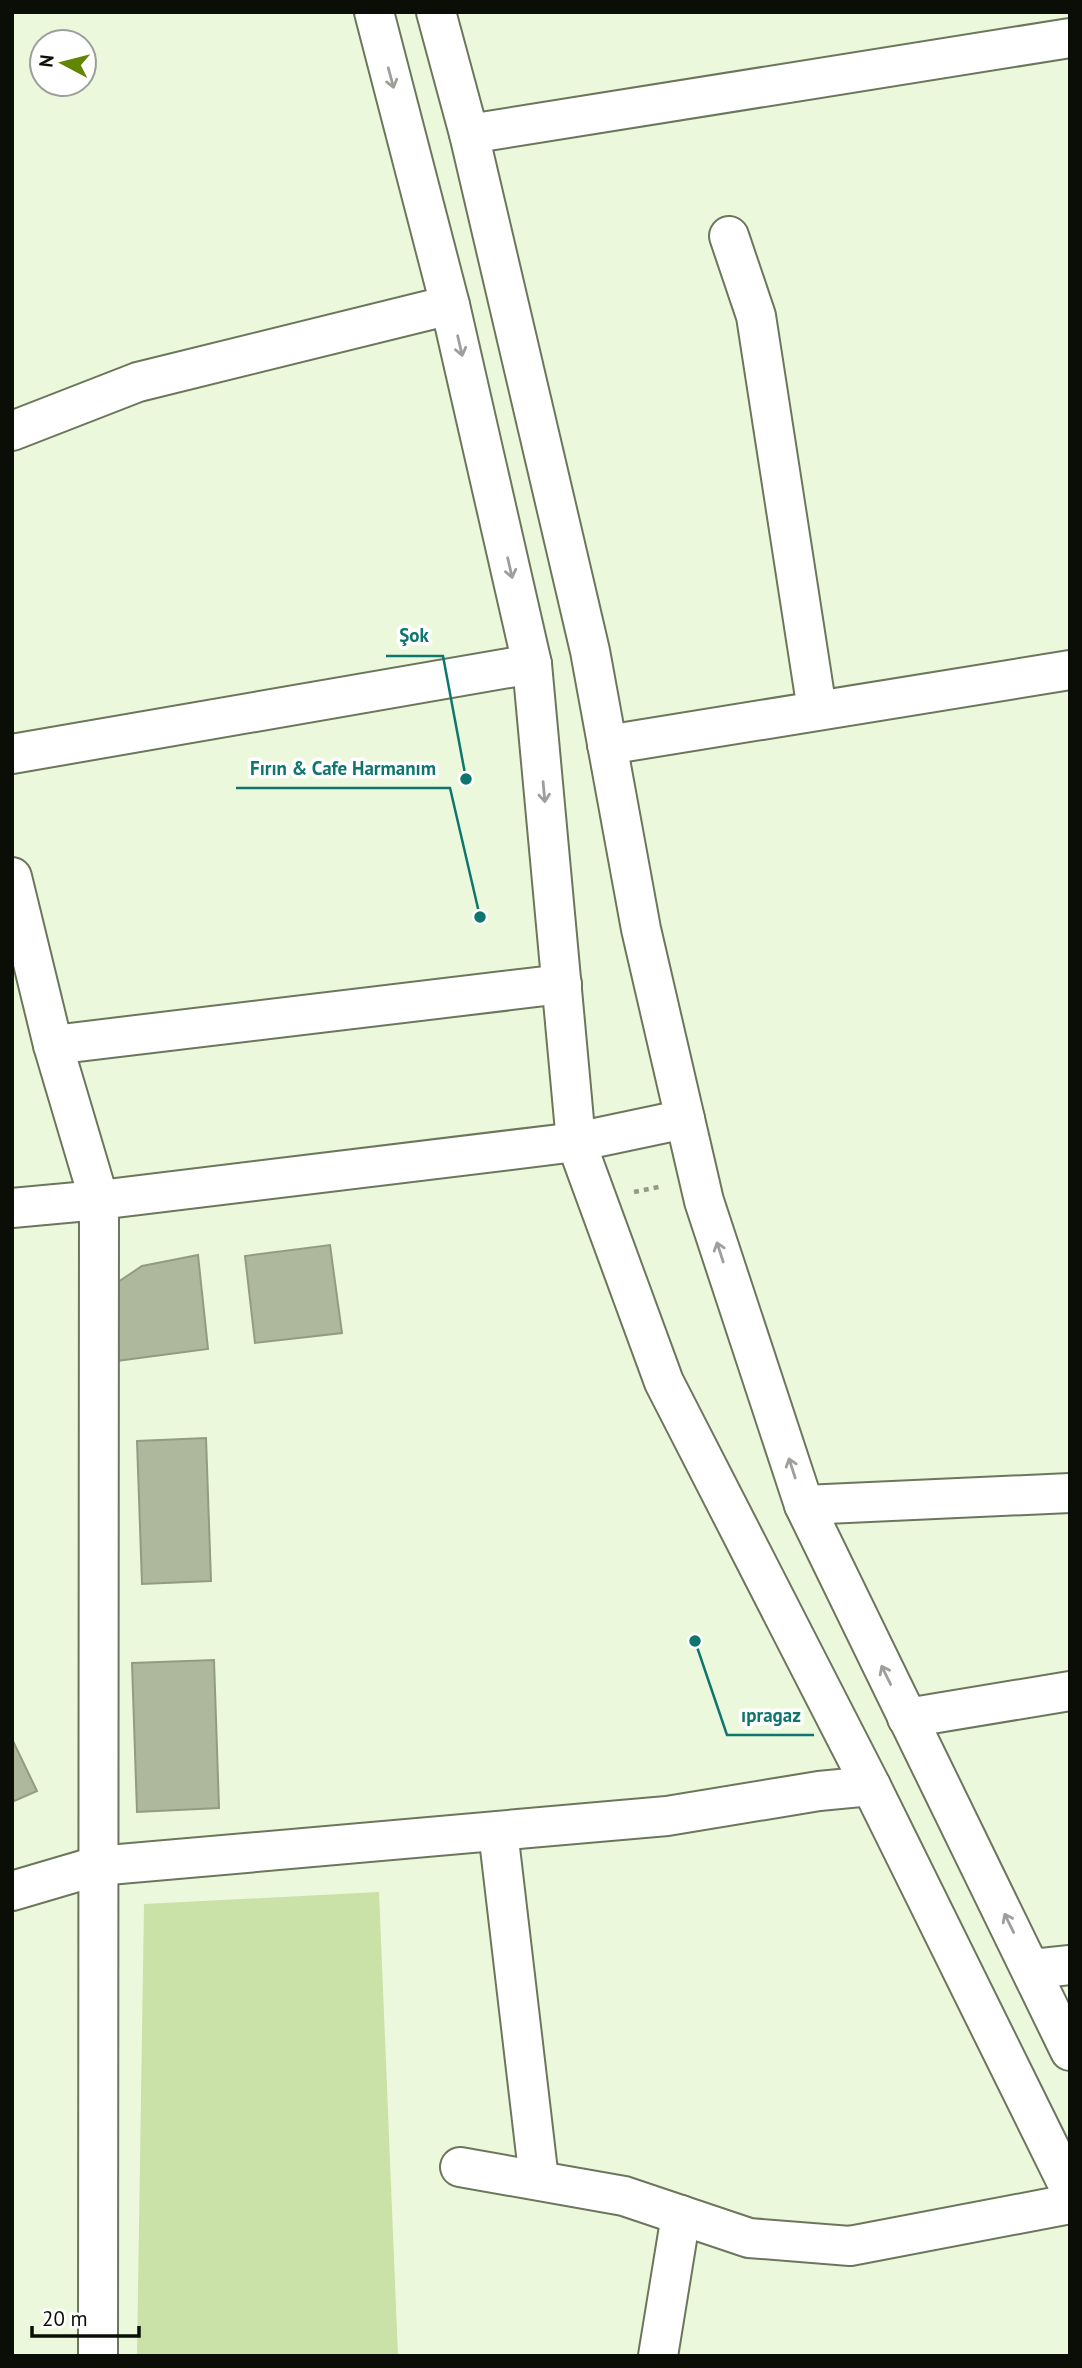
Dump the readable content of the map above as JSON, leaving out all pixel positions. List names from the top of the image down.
{
  "places": ["Şok", "Fırın & Cafe Harmanım", "ıpragaz"],
  "scale_bar": "20 m",
  "north": "left"
}
